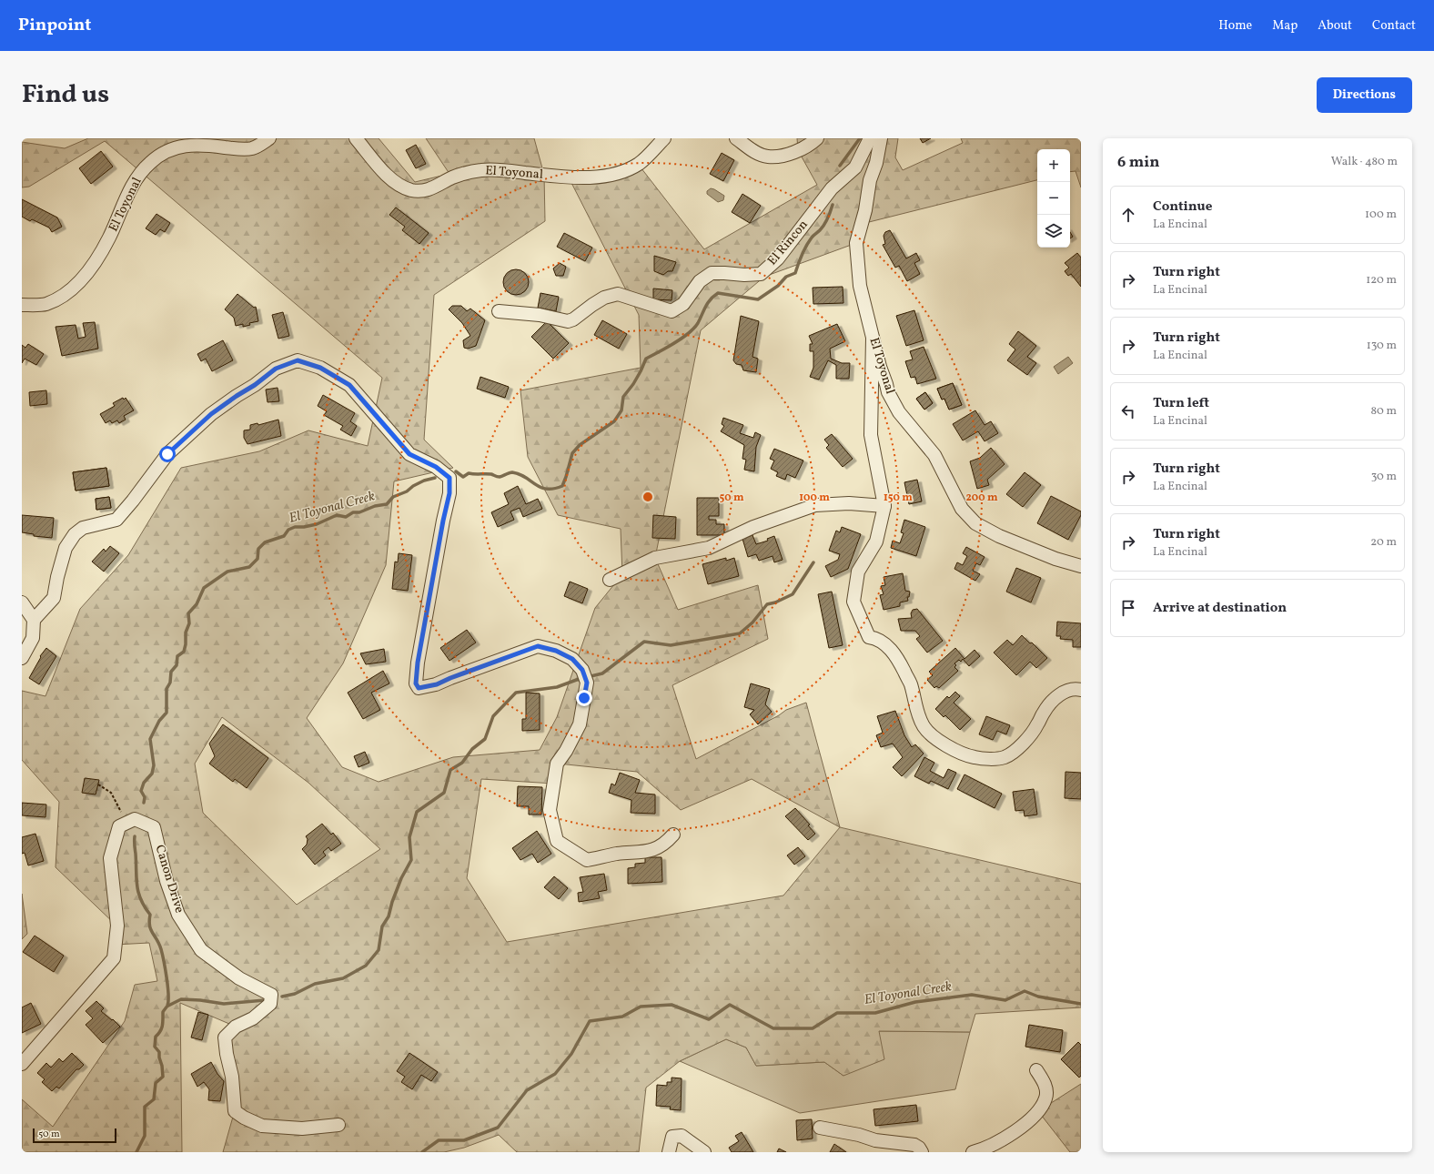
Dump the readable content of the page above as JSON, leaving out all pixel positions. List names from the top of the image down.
{
  "streets": {
    "street": ["El Toyonal", "El Rincon", "Canon Drive"]
  },
  "water": ["El Toyonal Creek"],
  "scale_bar": "50 m",
  "page": {
    "header": "Pinpoint",
    "nav": [
      "Home",
      "Map",
      "About",
      "Contact"
    ],
    "title": "Find us",
    "buttons": "Directions",
    "heading": ["6 min", "Walk · 480 m"],
    "map_buttons": ["+", "−"],
    "list": [
      ["Continue", "La Encinal", "100 m"],
      ["Turn right", "La Encinal", "120 m"],
      ["Turn right", "La Encinal", "130 m"],
      ["Turn left", "La Encinal", "80 m"],
      ["Turn right", "La Encinal", "30 m"],
      ["Turn right", "La Encinal", "20 m"],
      "Arrive at destination"
    ],
    "scale": "50 m"
  },
  "rings": [
    "50 m",
    "100 m",
    "150 m",
    "200 m"
  ]
}
